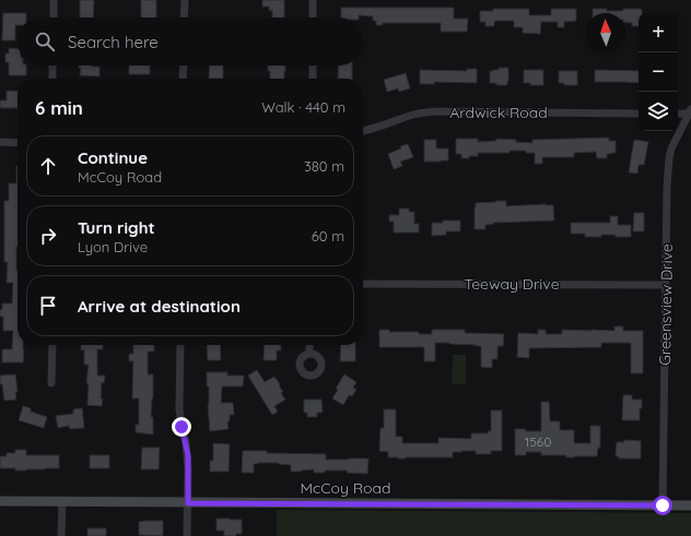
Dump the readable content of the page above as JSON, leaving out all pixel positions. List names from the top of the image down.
{
  "streets": {
    "main road": ["McCoy Road"],
    "street": ["Ardwick Road", "Teeway Drive", "Greensview Drive"]
  },
  "crossings": [
    ["Teeway Drive", "Greensview Drive"],
    ["Greensview Drive", "McCoy Road"]
  ],
  "house_numbers": ["1560"],
  "north": "top",
  "page": {
    "map_buttons": ["+", "−"],
    "search": "Search here",
    "heading": ["6 min", "Walk · 440 m"],
    "list": [
      ["Continue", "McCoy Road", "380 m"],
      ["Turn right", "Lyon Drive", "60 m"],
      "Arrive at destination"
    ]
  }
}
